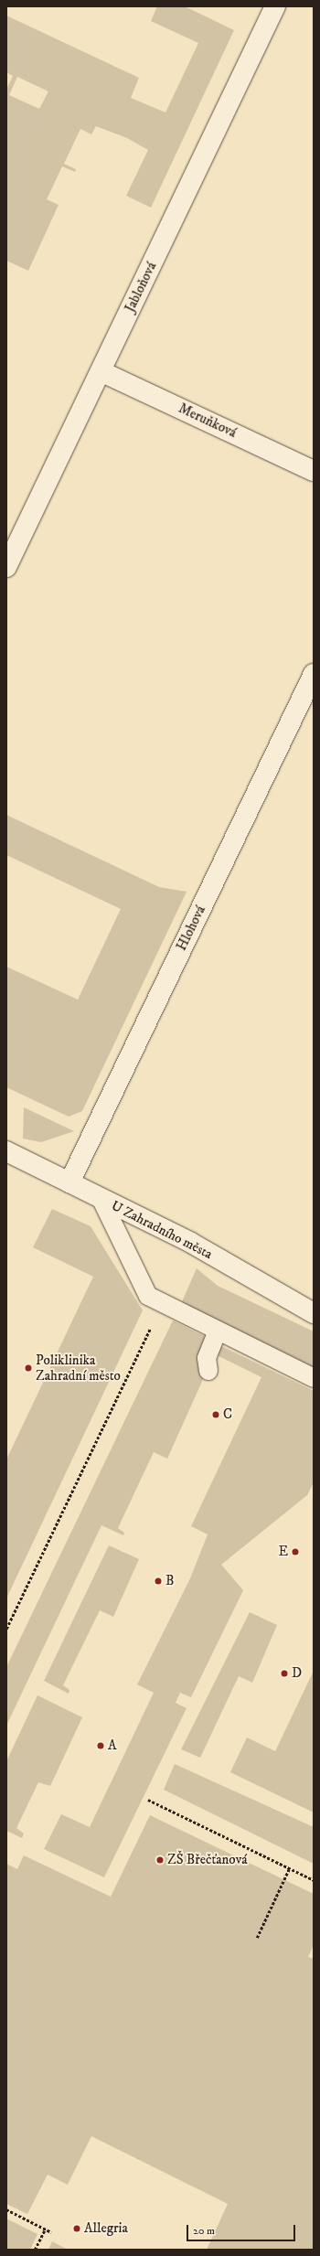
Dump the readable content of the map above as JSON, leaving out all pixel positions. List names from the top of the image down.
{
  "streets": {
    "street": [
      "Jabloňová",
      "Meruňková",
      "Hlohová",
      "U Zahradního města"
    ]
  },
  "crossings": [
    ["Jabloňová", "Meruňková"],
    ["Hlohová", "U Zahradního města"]
  ],
  "places": [
    "Poliklinika Zahradní město",
    "C",
    "E",
    "B",
    "D",
    "A",
    "ZŠ Břečťanová",
    "Allegria"
  ],
  "scale_bar": "20 m"
}
